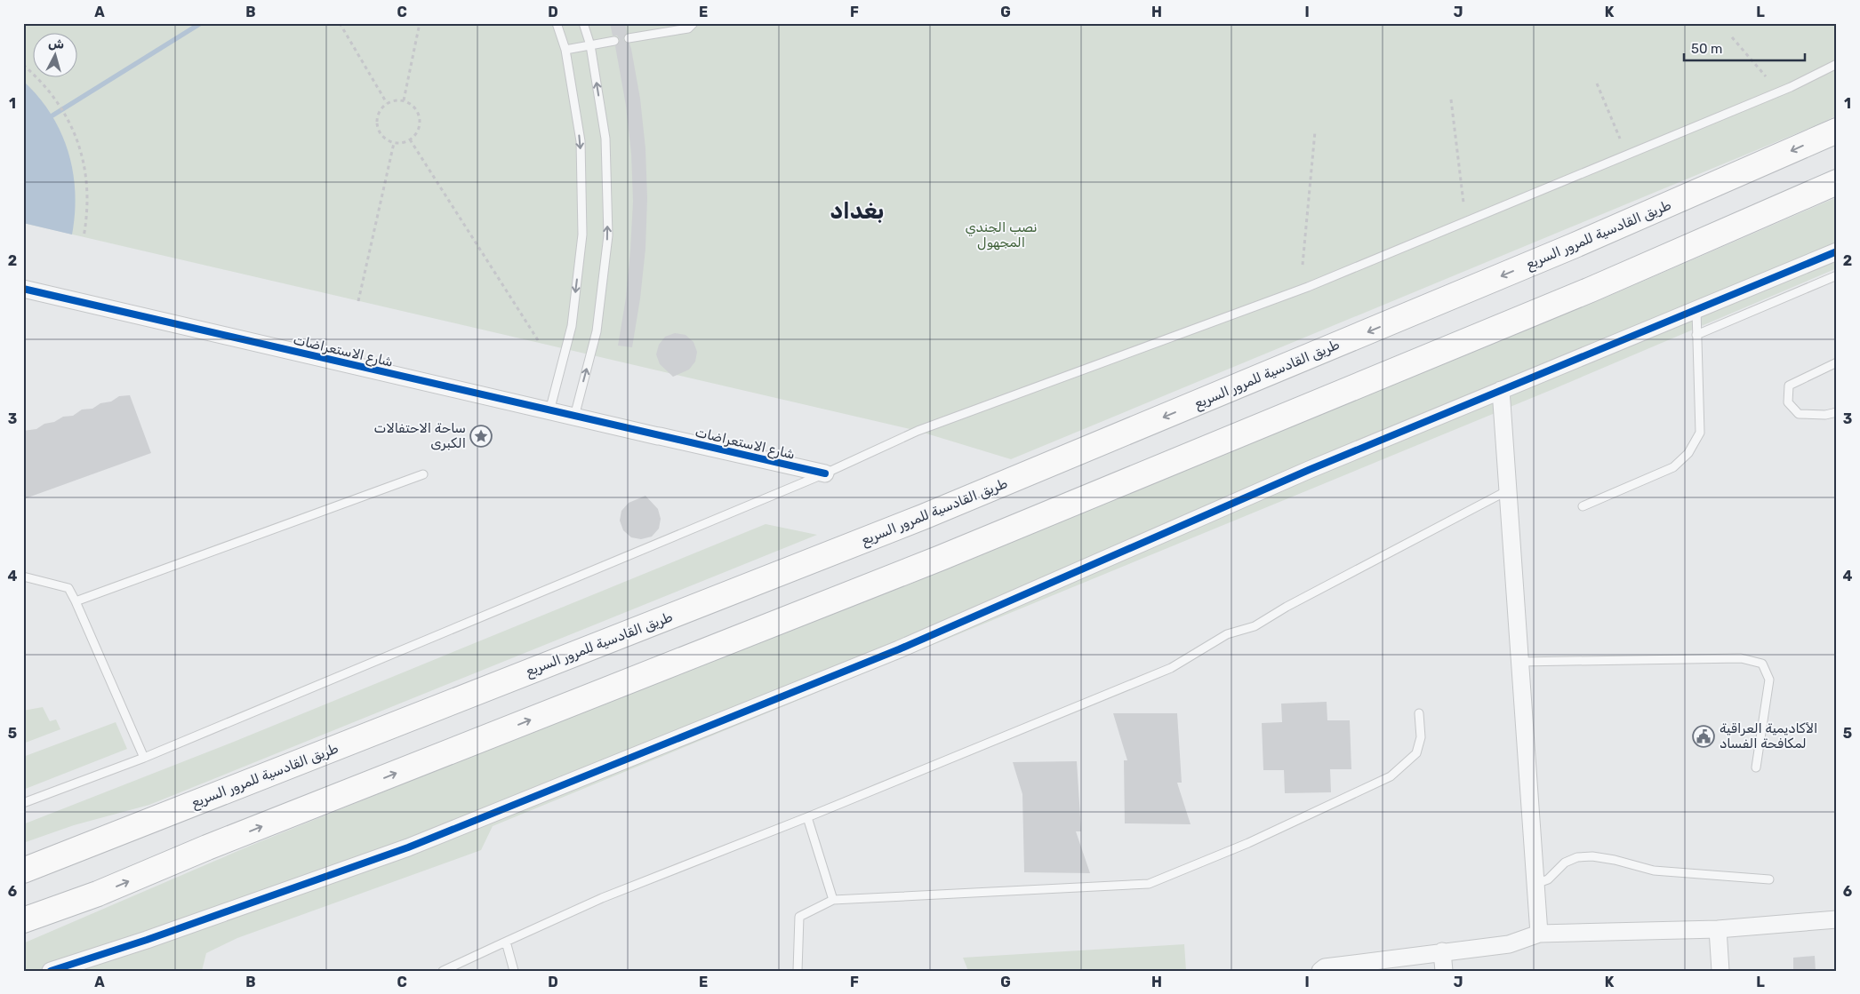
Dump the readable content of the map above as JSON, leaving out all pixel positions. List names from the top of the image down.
{
  "streets": {
    "highway": ["طريق القادسية للمرور السريع"],
    "street": ["شارع الاستعراضات"]
  },
  "districts": ["بغداد"],
  "parks": ["نصب الجندي المجهول"],
  "places": {
    "place": ["ساحة الاحتفالات الكبرى"],
    "public building": ["الأكاديمية العراقية لمكافحة الفساد"]
  },
  "scale_bar": "50 m",
  "north": "top",
  "grid": {
    "columns": [
      "A",
      "B",
      "C",
      "D",
      "E",
      "F",
      "G",
      "H",
      "I",
      "J",
      "K",
      "L"
    ],
    "rows": [
      "1",
      "2",
      "3",
      "4",
      "5",
      "6"
    ]
  }
}
